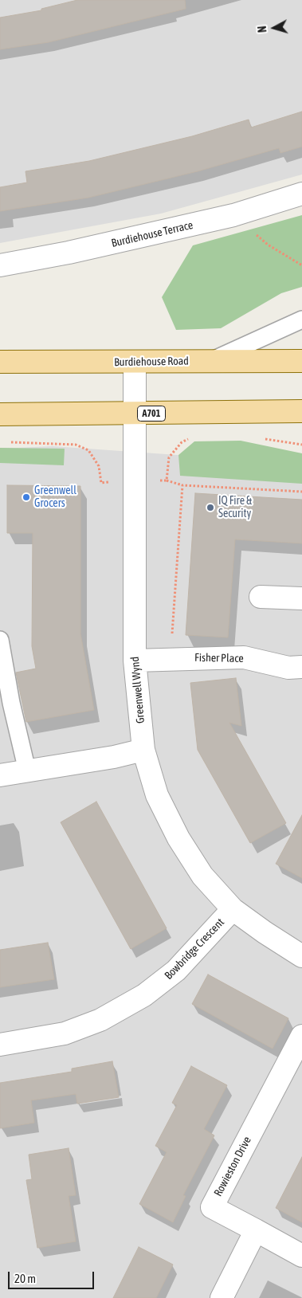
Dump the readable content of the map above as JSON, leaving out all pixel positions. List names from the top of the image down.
{
  "streets": {
    "main road": ["Burdiehouse Road", "A701"],
    "street": [
      "Burdiehouse Terrace",
      "Fisher Place",
      "Greenwell Wynd",
      "Bowbridge Crescent",
      "Rowieston Drive"
    ]
  },
  "crossings": [
    ["Burdiehouse Road", "Greenwell Wynd"],
    ["A701", "Greenwell Wynd"],
    ["Fisher Place", "Greenwell Wynd"],
    ["Greenwell Wynd", "Bowbridge Crescent"]
  ],
  "places": ["Greenwell Grocers", "IQ Fire & Security"],
  "scale_bar": "20 m",
  "north": "left"
}
